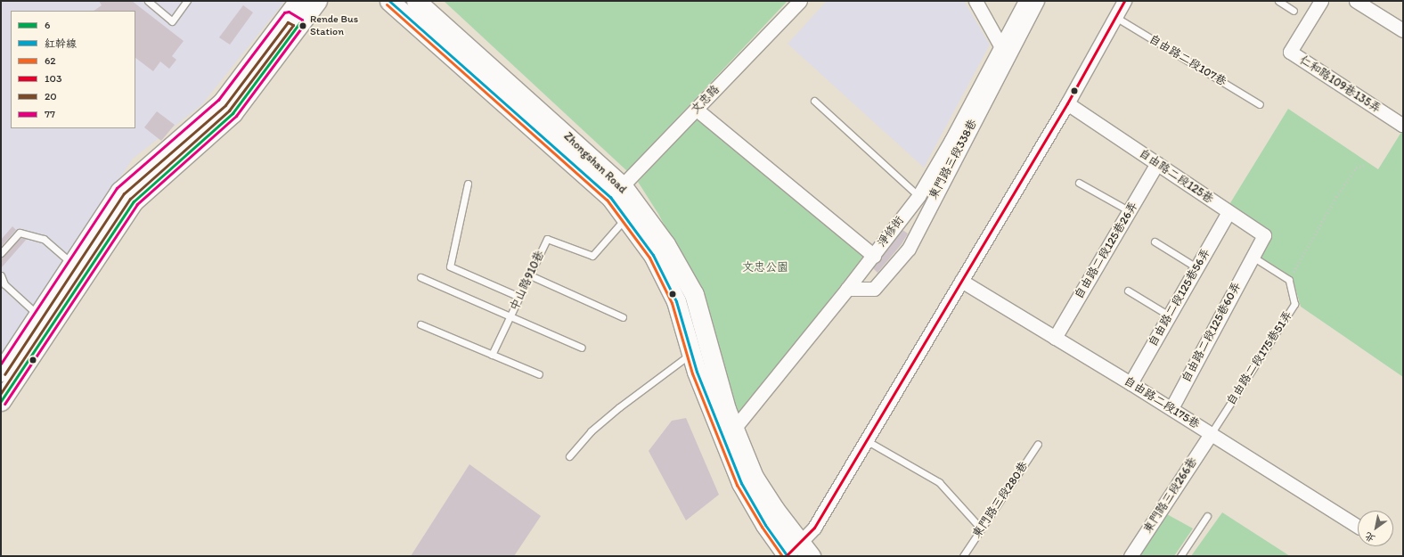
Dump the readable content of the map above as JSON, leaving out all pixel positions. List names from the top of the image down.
{
  "streets": {
    "main road": ["Zhongshan Road"],
    "street": [
      "仁和路109巷135弄",
      "文忠路",
      "東門路三段338巷",
      "自由路二段125巷",
      "淨修街",
      "自由路二段125巷26弄",
      "自由路二段125巷56弄",
      "自由路二段125巷60弄",
      "自由路二段175巷",
      "東門路三段266巷"
    ],
    "lane": [
      "自由路二段107巷",
      "中山路910巷",
      "自由路二段175巷51弄",
      "東門路三段280巷"
    ]
  },
  "crossings": [
    ["文忠路", "Zhongshan Road"],
    ["東門路三段338巷", "淨修街"],
    ["Zhongshan Road", "淨修街"],
    ["Zhongshan Road", "中山路910巷"],
    ["自由路二段125巷", "自由路二段125巷26弄"],
    ["自由路二段125巷", "自由路二段125巷56弄"],
    ["自由路二段125巷", "自由路二段125巷60弄"],
    ["自由路二段125巷26弄", "自由路二段175巷"],
    ["自由路二段125巷56弄", "自由路二段175巷"],
    ["自由路二段125巷60弄", "自由路二段175巷"],
    ["自由路二段175巷51弄", "自由路二段175巷"],
    ["自由路二段175巷51弄", "東門路三段266巷"],
    ["自由路二段175巷", "東門路三段266巷"]
  ],
  "parks": ["文忠公園"],
  "places": ["Rende Bus Station"],
  "lines": [
    "transit line 紅幹線",
    "transit line 103",
    "transit line 62",
    "transit line 77",
    "transit line 20",
    "transit line 6"
  ],
  "legend": [
    "6",
    "紅幹線",
    "62",
    "103",
    "20",
    "77"
  ],
  "north": "bottom left"
}
